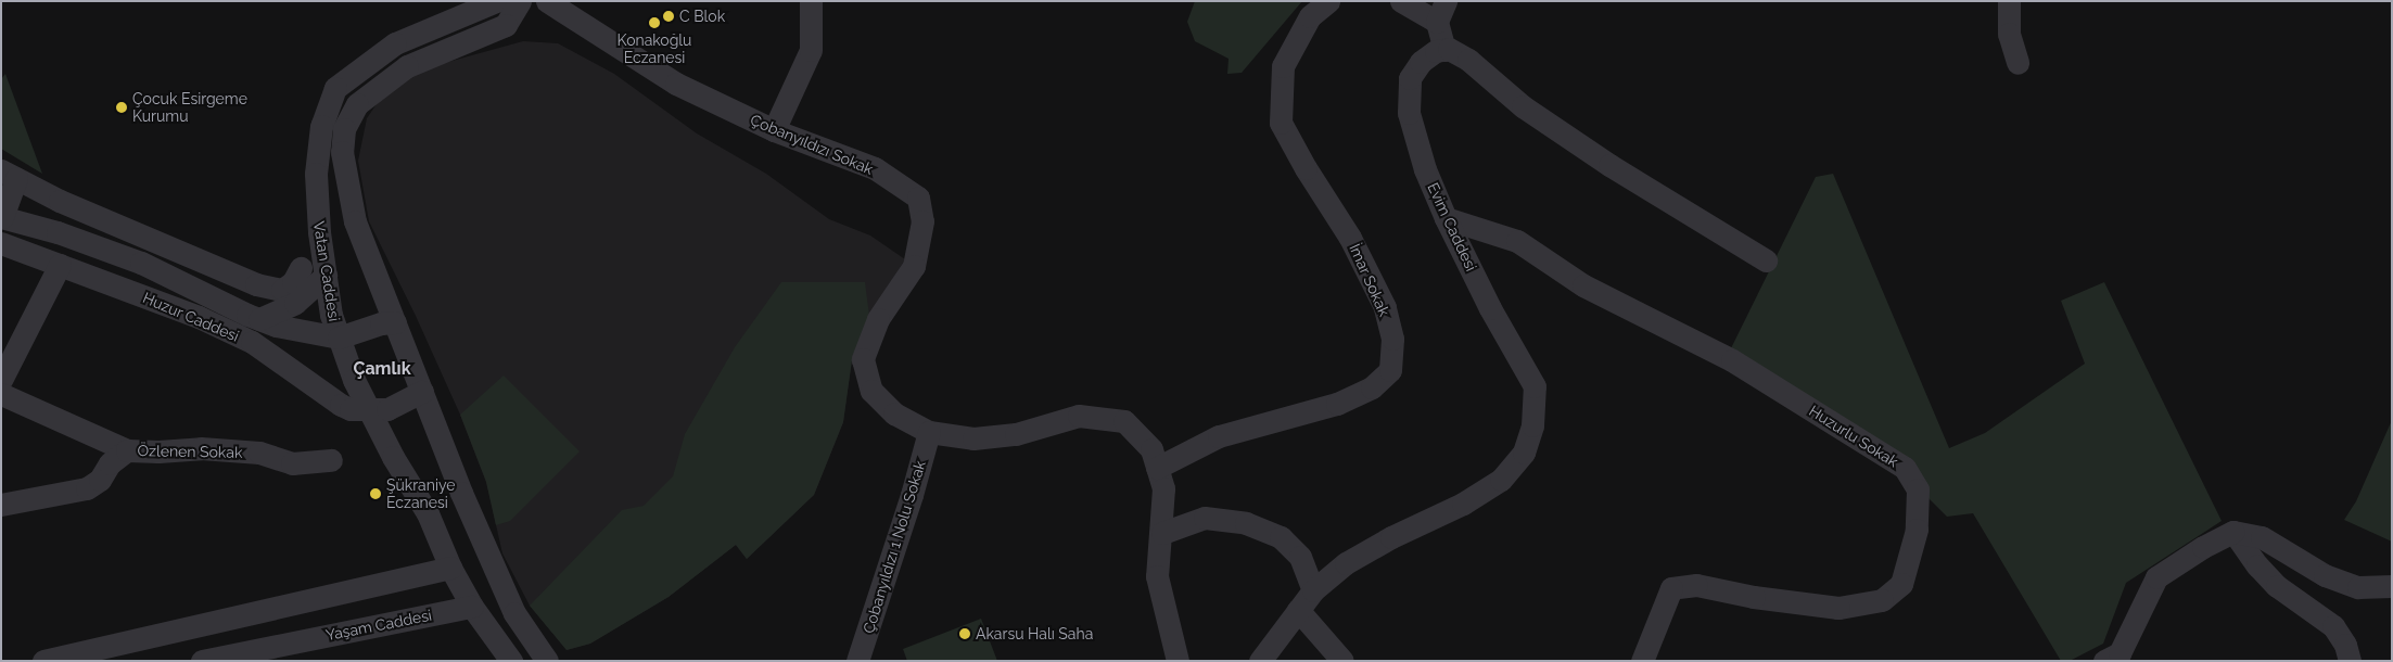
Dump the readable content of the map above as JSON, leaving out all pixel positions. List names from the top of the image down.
{
  "streets": {
    "street": [
      "Çobanyıldızı Sokak",
      "Evim Caddesi",
      "Vatan Caddesi",
      "İmar Sokak",
      "Huzur Caddesi",
      "Huzurlu Sokak",
      "Özlenen Sokak",
      "Çobanyıldızı 1 Nolu Sokak",
      "Yaşam Caddesi"
    ]
  },
  "crossings": [
    ["Çobanyıldızı Sokak", "İmar Sokak"],
    ["Çobanyıldızı Sokak", "Çobanyıldızı 1 Nolu Sokak"],
    ["Evim Caddesi", "Huzurlu Sokak"],
    ["Vatan Caddesi", "Huzur Caddesi"],
    ["Vatan Caddesi", "Yaşam Caddesi"]
  ],
  "districts": ["Çamlık"],
  "places": [
    "C Blok",
    "Konakoğlu Eczanesi",
    "Çocuk Esirgeme Kurumu",
    "Şükraniye Eczanesi",
    "Akarsu Halı Saha"
  ]
}
